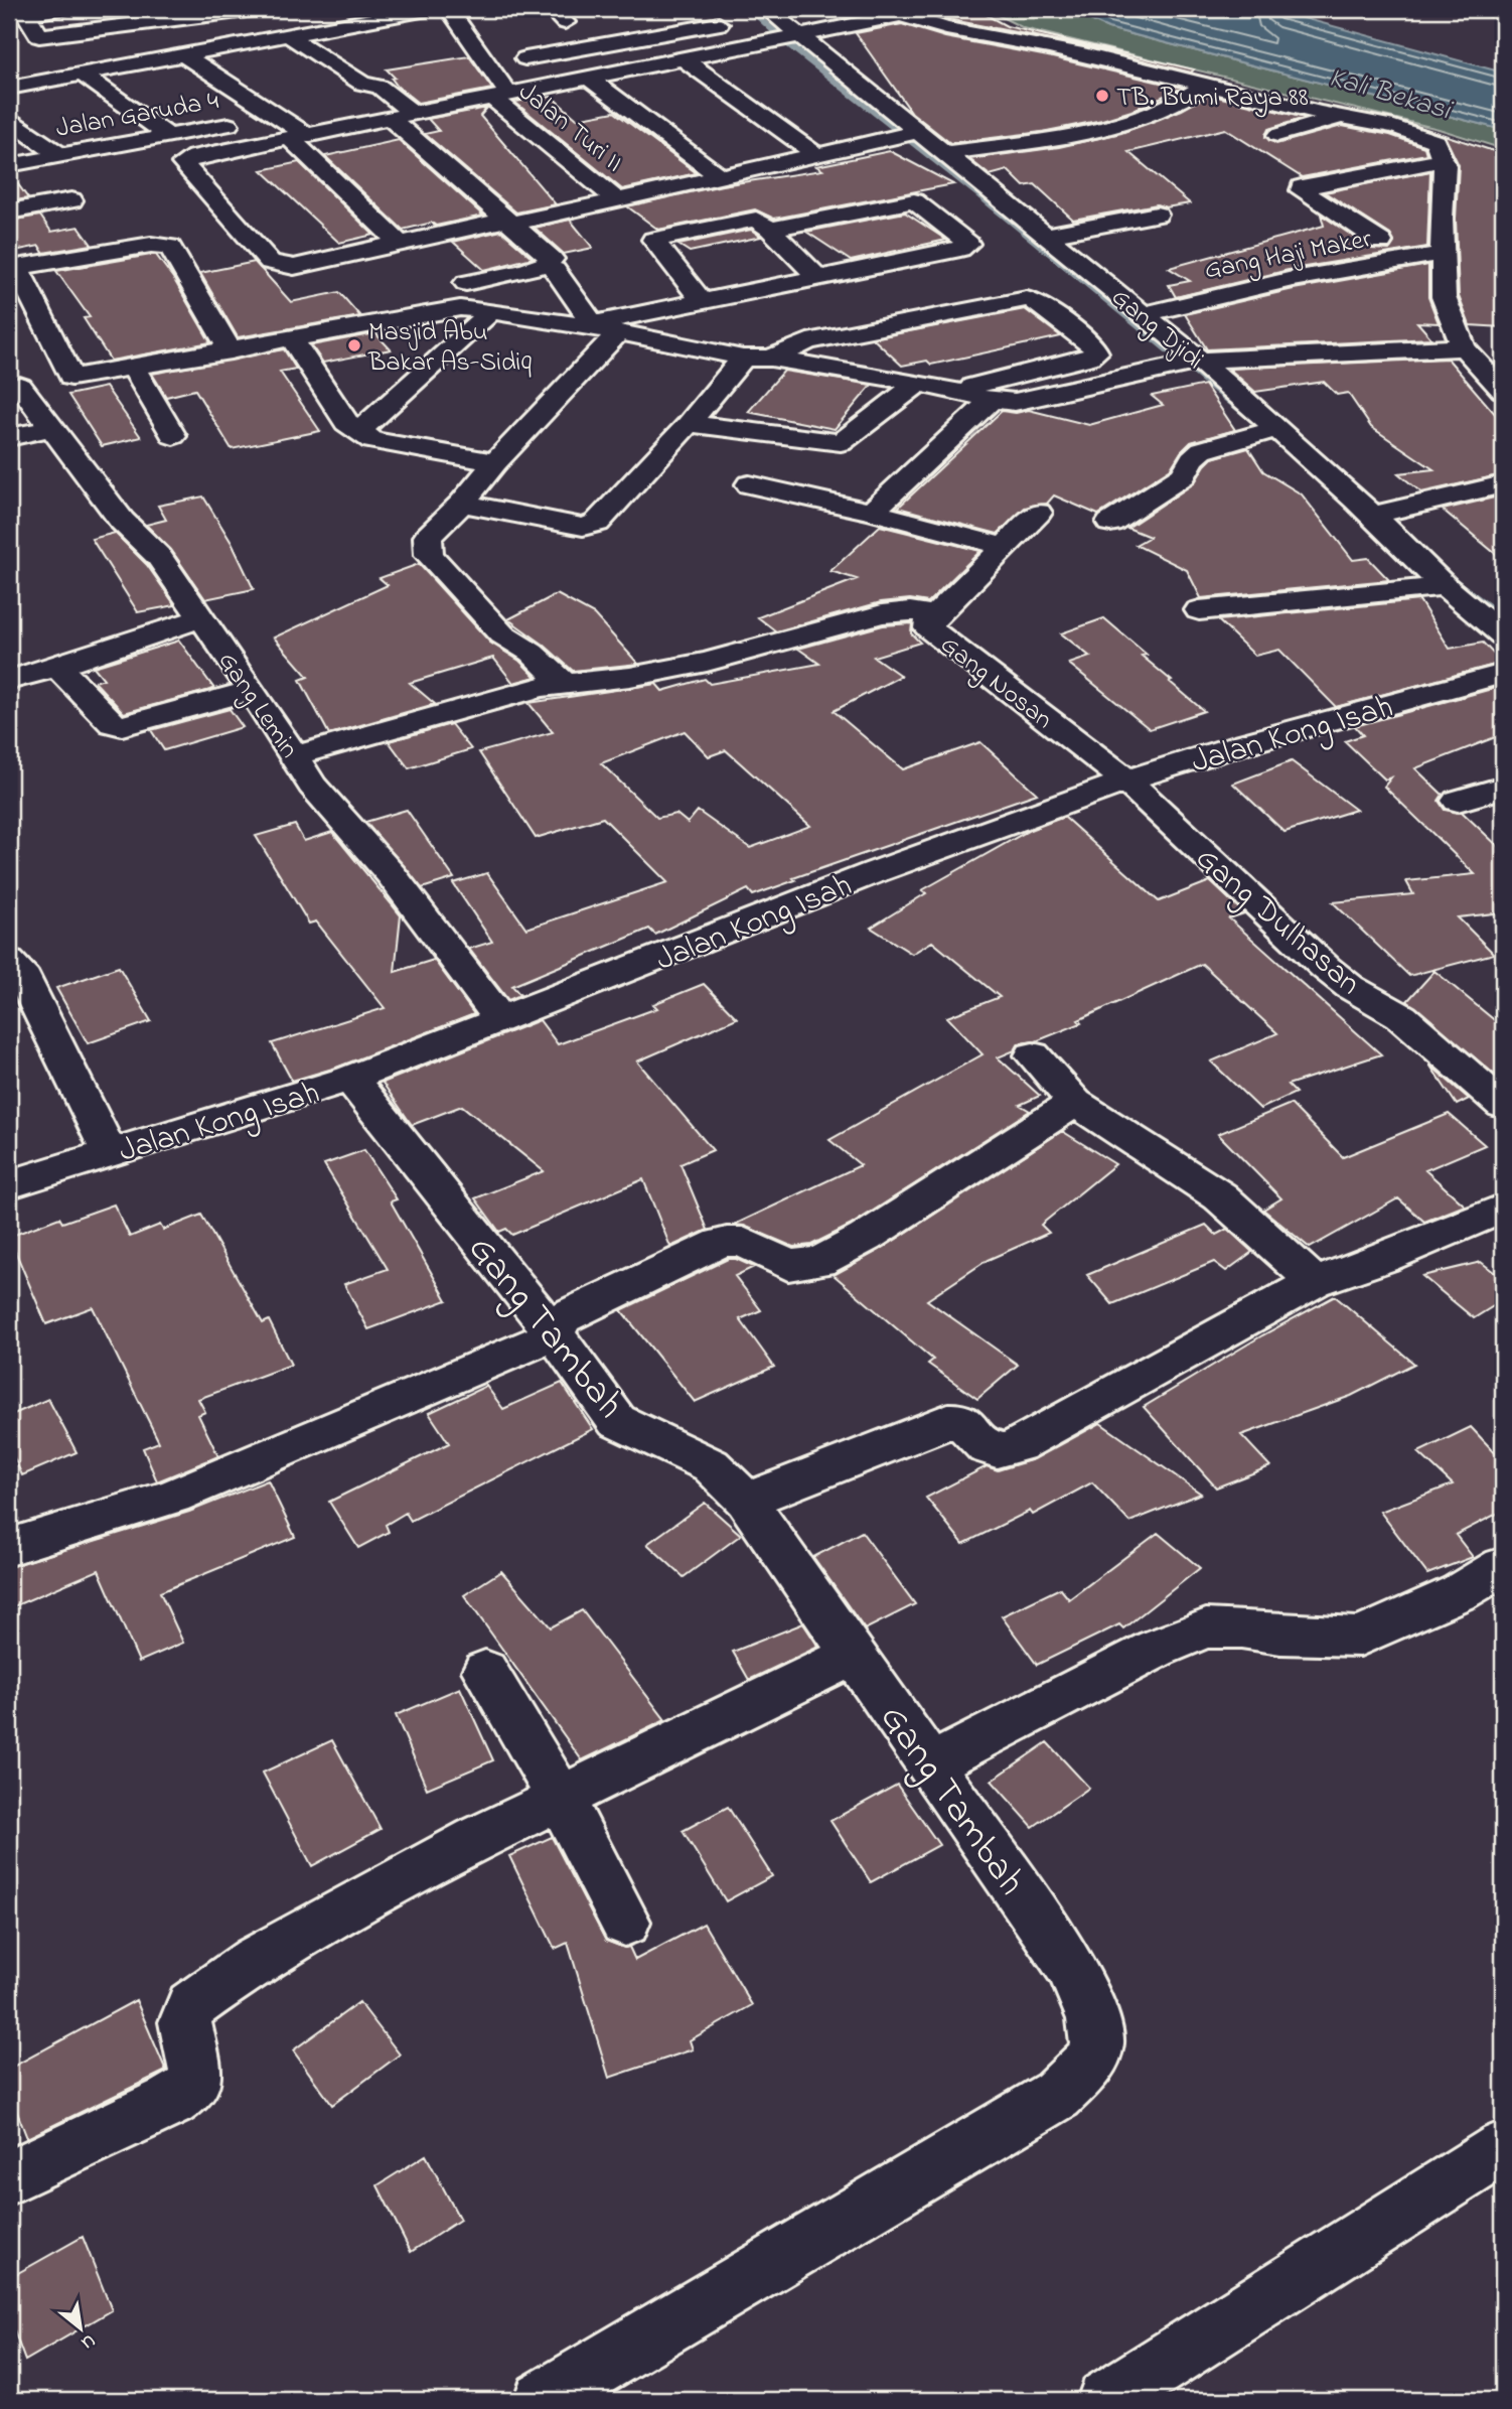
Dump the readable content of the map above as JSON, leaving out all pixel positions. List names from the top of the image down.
{
  "streets": {
    "street": [
      "Jalan Garuda 4",
      "Jalan Turi II",
      "Gang Haji Maker",
      "Gang Djidi",
      "Gang Nosan",
      "Gang Lemin",
      "Jalan Kong Isah",
      "Gang Dulhasan",
      "Gang Tambah"
    ]
  },
  "crossings": [
    ["Gang Haji Maker", "Gang Djidi"],
    ["Gang Nosan", "Jalan Kong Isah"],
    ["Gang Nosan", "Gang Dulhasan"],
    ["Gang Lemin", "Jalan Kong Isah"],
    ["Jalan Kong Isah", "Gang Dulhasan"],
    ["Jalan Kong Isah", "Gang Tambah"]
  ],
  "water": ["Kali Bekasi"],
  "places": ["TB. Bumi Raya 88", "Masjid Abu Bakar As-Sidiq"],
  "north": "bottom right"
}
